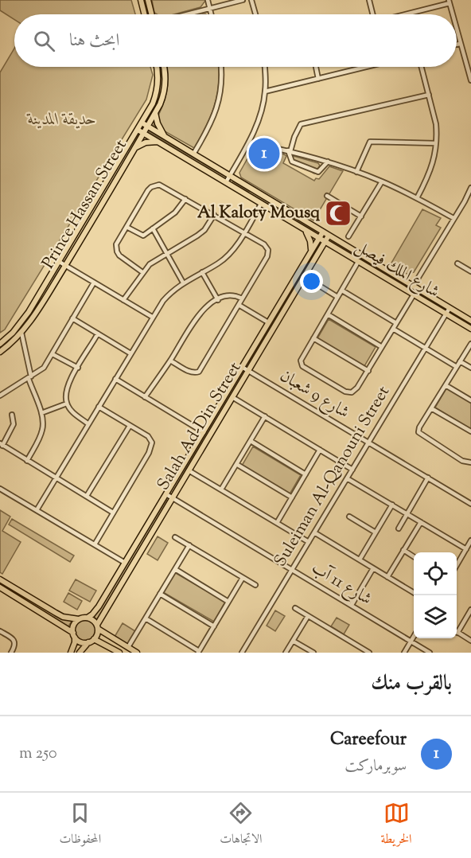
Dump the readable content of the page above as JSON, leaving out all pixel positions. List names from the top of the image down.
{
  "streets": {
    "main road": ["Prince Hassan Street", "شارع الملك فيصل", "Salah Ad-Din Street"],
    "street": ["شارع 9 شعبان", "Suleiman Al-Qanouni Street", "شارع 11 آب"]
  },
  "crossings": [
    ["Prince Hassan Street", "شارع الملك فيصل"],
    ["شارع الملك فيصل", "Salah Ad-Din Street"],
    ["شارع الملك فيصل", "Suleiman Al-Qanouni Street"],
    ["شارع 9 شعبان", "Salah Ad-Din Street"],
    ["شارع 9 شعبان", "Suleiman Al-Qanouni Street"],
    ["Salah Ad-Din Street", "شارع 11 آب"],
    ["Suleiman Al-Qanouni Street", "شارع 11 آب"]
  ],
  "parks": ["حديقة المدينة"],
  "places": {
    "mosque": ["Al Kaloty Mousq"]
  },
  "page": {
    "search": "ابحث هنا",
    "pins": "1",
    "heading": "بالقرب منك",
    "list": [
      {
        "mark": "1",
        "name": "Careefour",
        "note": "سوبرماركت",
        "value": "250 m"
      }
    ],
    "nav": ["الخريطة", "الاتجاهات", "المحفوظات"]
  }
}
